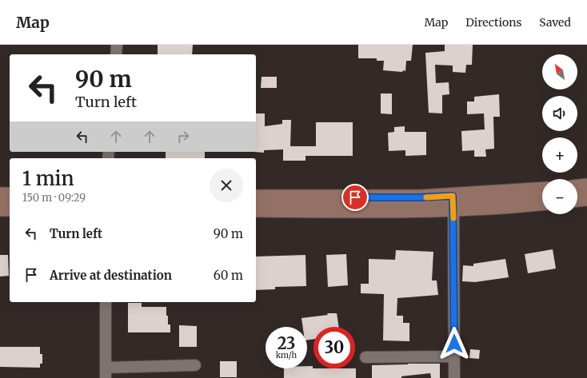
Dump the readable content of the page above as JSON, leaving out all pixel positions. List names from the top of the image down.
{
  "north": "top left",
  "page": {
    "header": "Map",
    "nav": ["Map", "Directions", "Saved"],
    "map_buttons": ["+", "−"],
    "turn": ["90 m", "Turn left"],
    "heading": ["1 min", "150 m · 09:29"],
    "list": [
      {
        "name": "Turn left",
        "value": "90 m"
      },
      {
        "name": "Arrive at destination",
        "value": "60 m"
      }
    ],
    "speed": "23 km/h",
    "limit": "30"
  }
}
